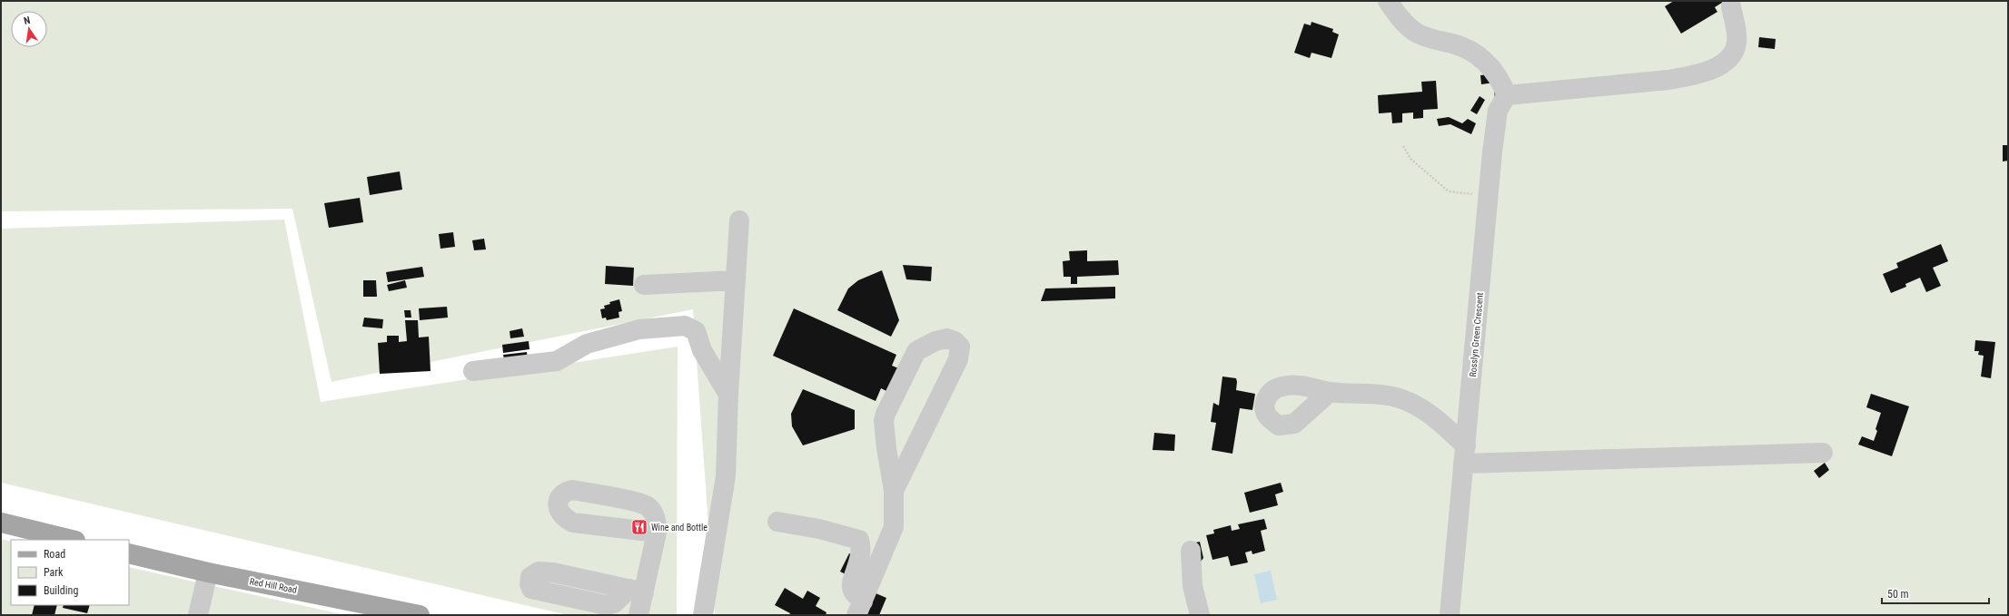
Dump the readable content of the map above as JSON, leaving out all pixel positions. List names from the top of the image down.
{
  "streets": {
    "main road": ["Red Hill Road"],
    "street": ["Rosslyn Green Crescent"]
  },
  "places": {
    "restaurant": ["Wine and Bottle"]
  },
  "legend": ["Road", "Park", "Building"],
  "scale_bar": "50 m",
  "north": "top"
}
